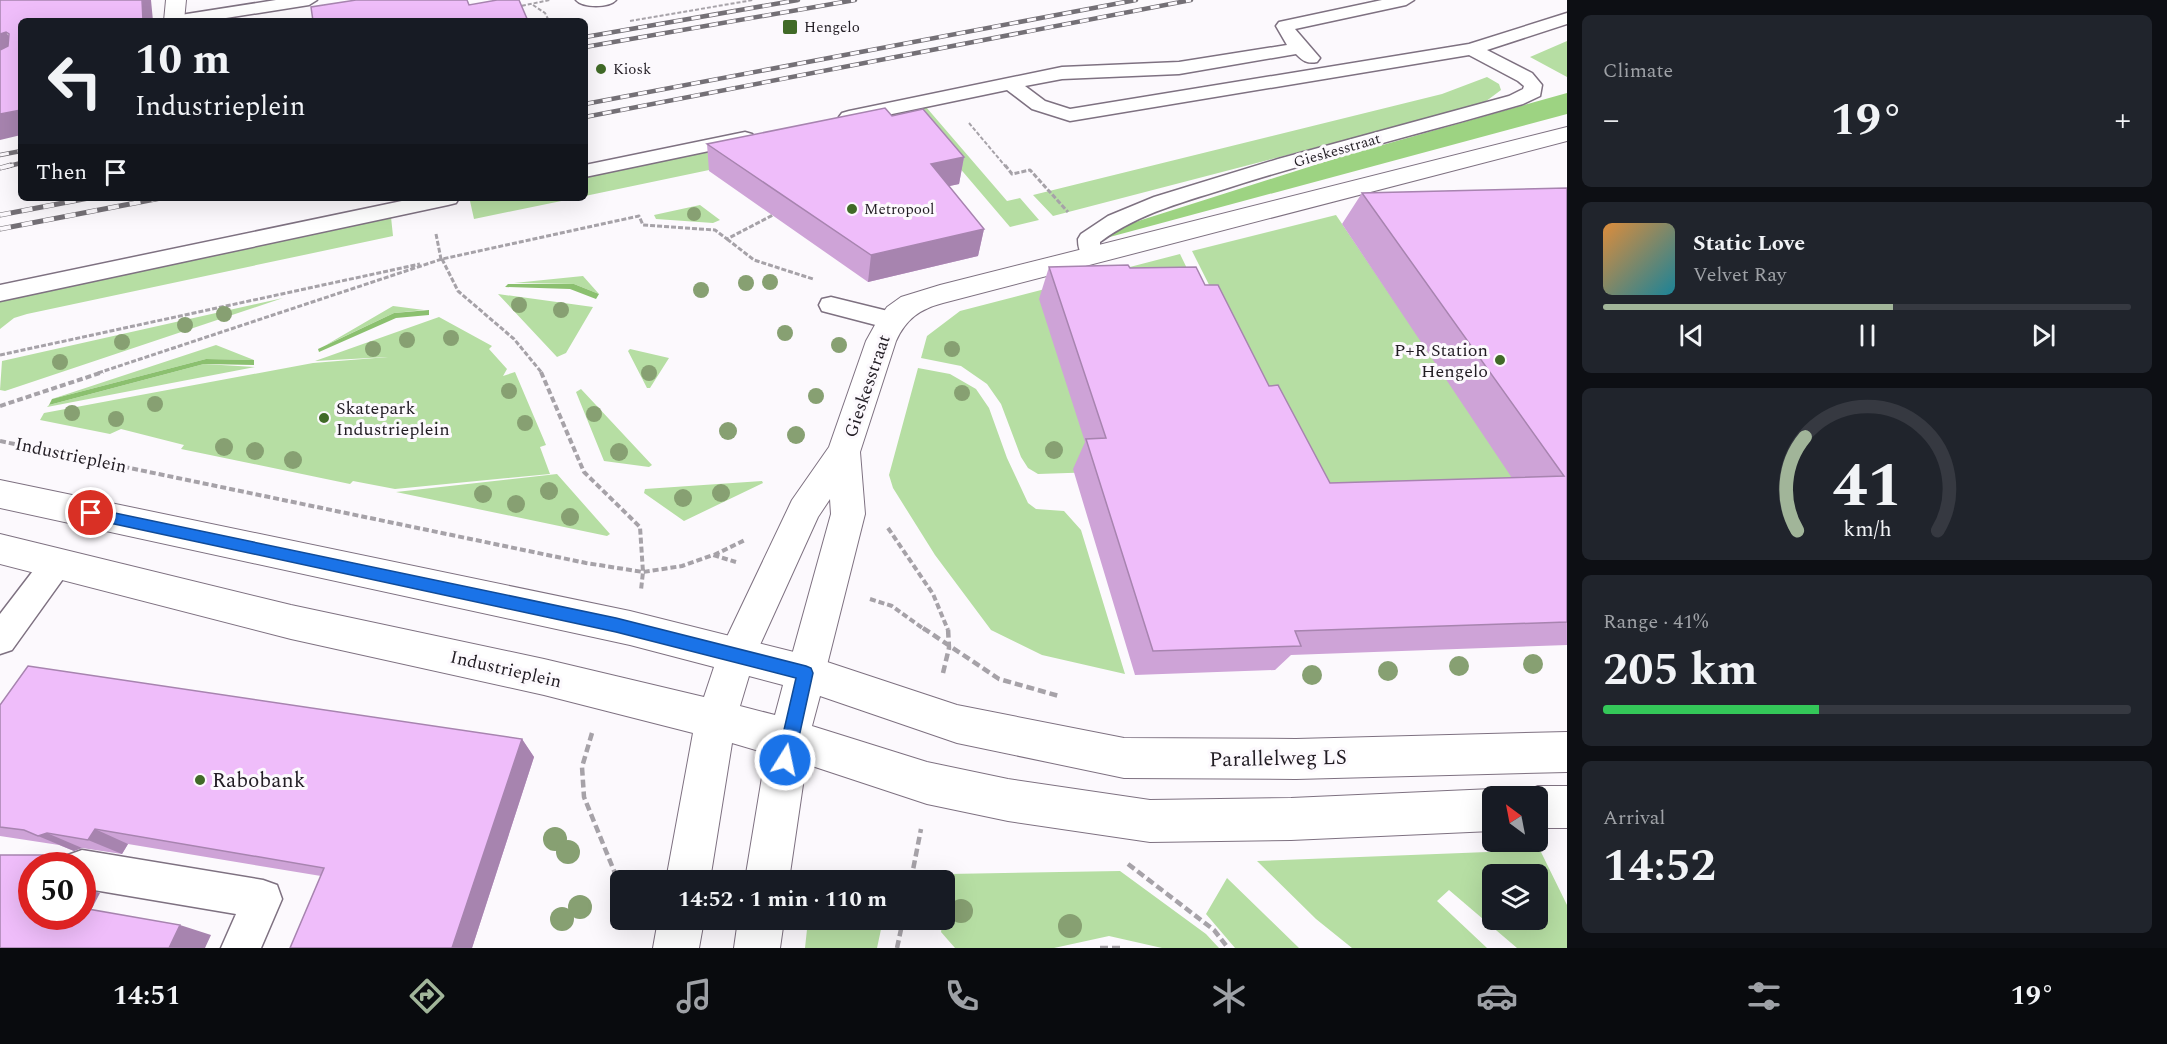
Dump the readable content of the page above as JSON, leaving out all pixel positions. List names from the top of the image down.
{
  "streets": {
    "main road": ["Gieskesstraat", "Industrieplein", "Parallelweg LS"]
  },
  "crossings": [
    ["Gieskesstraat", "Industrieplein"],
    ["Gieskesstraat", "Parallelweg LS"]
  ],
  "places": {
    "transit": ["Hengelo"],
    "other": [
      "Kiosk",
      "Metropool",
      "P+R Station Hengelo",
      "Skatepark Industrieplein",
      "Rabobank"
    ]
  },
  "north": "top left",
  "page": {
    "tile": [
      "Climate",
      ["Range · 41%", "205 km"],
      ["Arrival", "14:52"]
    ],
    "turn": ["10 m", "Industrieplein"],
    "heat": ["−", "19°", "+"],
    "then": "Then",
    "song": ["Static Love", "Velvet Ray"],
    "limit": "50",
    "trip": "14:52 · 1 min · 110 m",
    "tabs": ["14:51", "19°"],
    "gauge": ["41", "km/h"]
  }
}
